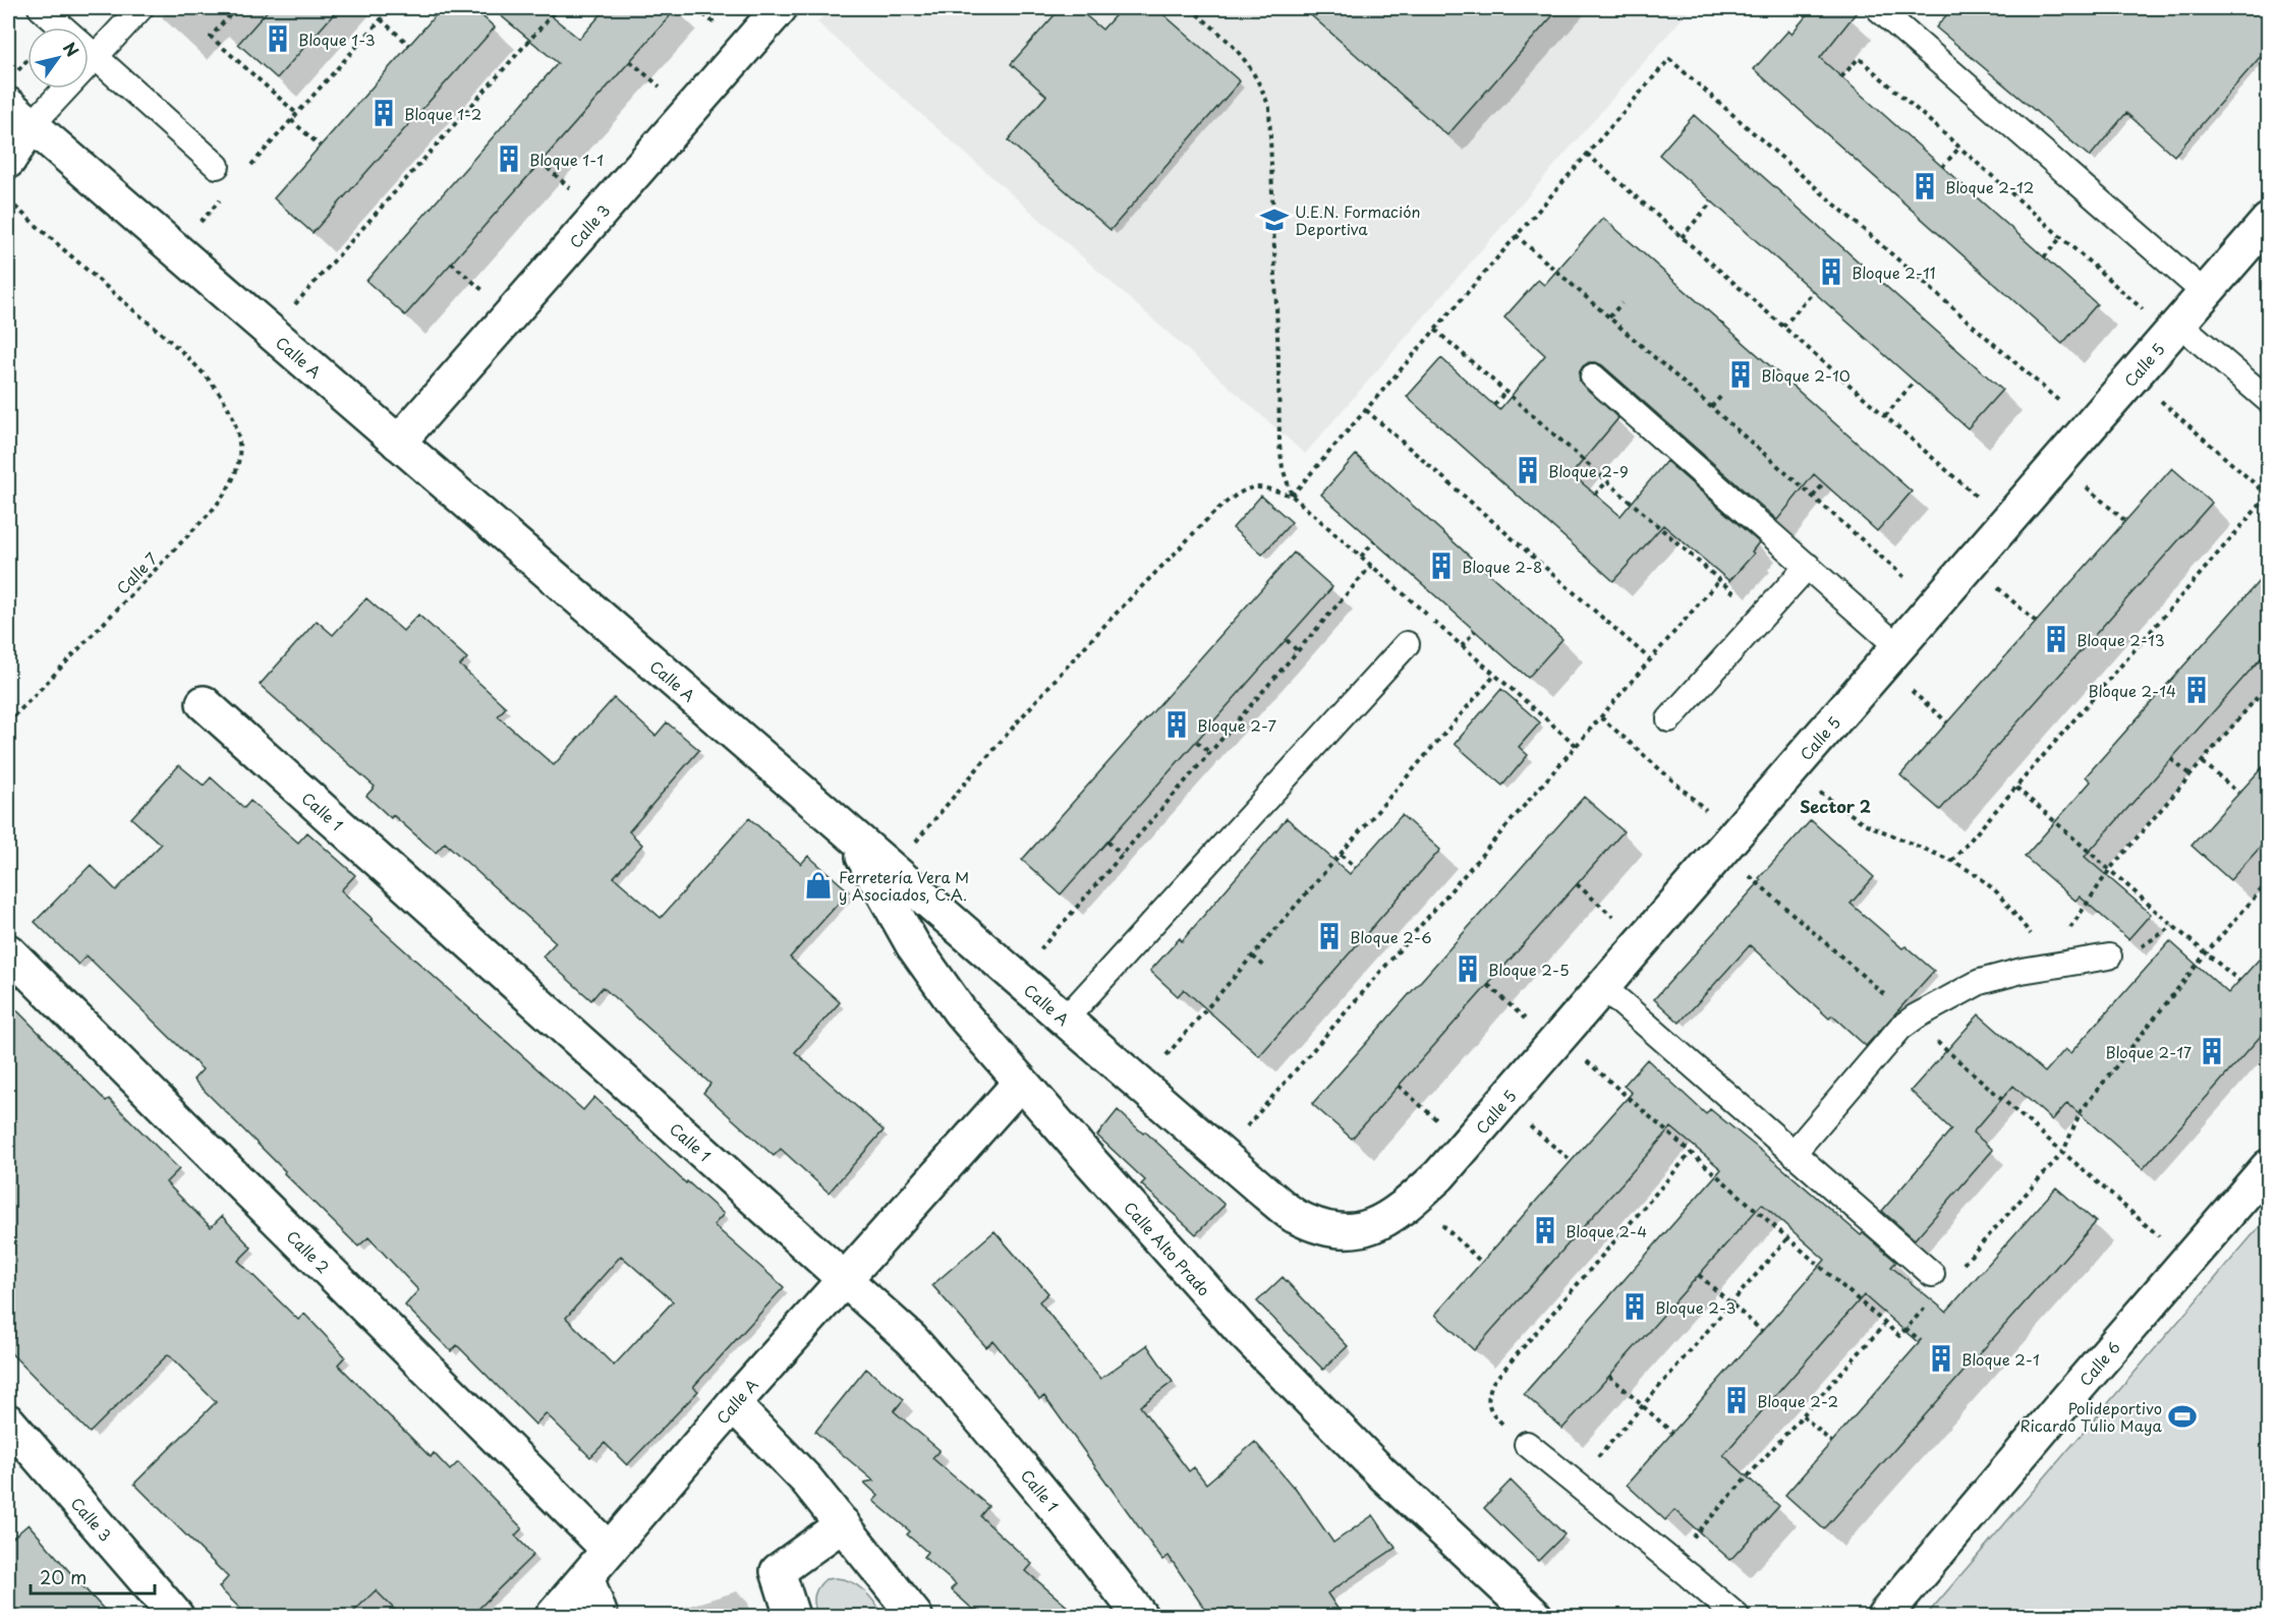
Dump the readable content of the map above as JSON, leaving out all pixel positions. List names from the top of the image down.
{
  "streets": {
    "street": [
      "Calle 3",
      "Calle A",
      "Calle 5",
      "Calle 1",
      "Calle Alto Prado",
      "Calle 2",
      "Calle 6"
    ],
    "path": ["Calle 7"]
  },
  "crossings": [
    ["Calle 3", "Calle A"],
    ["Calle A", "Calle 5"],
    ["Calle A", "Calle 1"],
    ["Calle A", "Calle Alto Prado"],
    ["Calle A", "Calle 2"]
  ],
  "districts": ["Sector 2"],
  "places": {
    "building": [
      "Bloque 1-3",
      "Bloque 1-2",
      "Bloque 1-1",
      "Bloque 2-12",
      "Bloque 2-11",
      "Bloque 2-10",
      "Bloque 2-9",
      "Bloque 2-8",
      "Bloque 2-13",
      "Bloque 2-14",
      "Bloque 2-7",
      "Bloque 2-6",
      "Bloque 2-5",
      "Bloque 2-17",
      "Bloque 2-4",
      "Bloque 2-3",
      "Bloque 2-1",
      "Bloque 2-2"
    ],
    "school or university": ["U.E.N. Formación Deportiva"],
    "shop": ["Ferretería Vera M y Asociados, C.A."],
    "sports": ["Polideportivo Ricardo Tulio Maya"]
  },
  "scale_bar": "20 m",
  "north": "top right"
}
